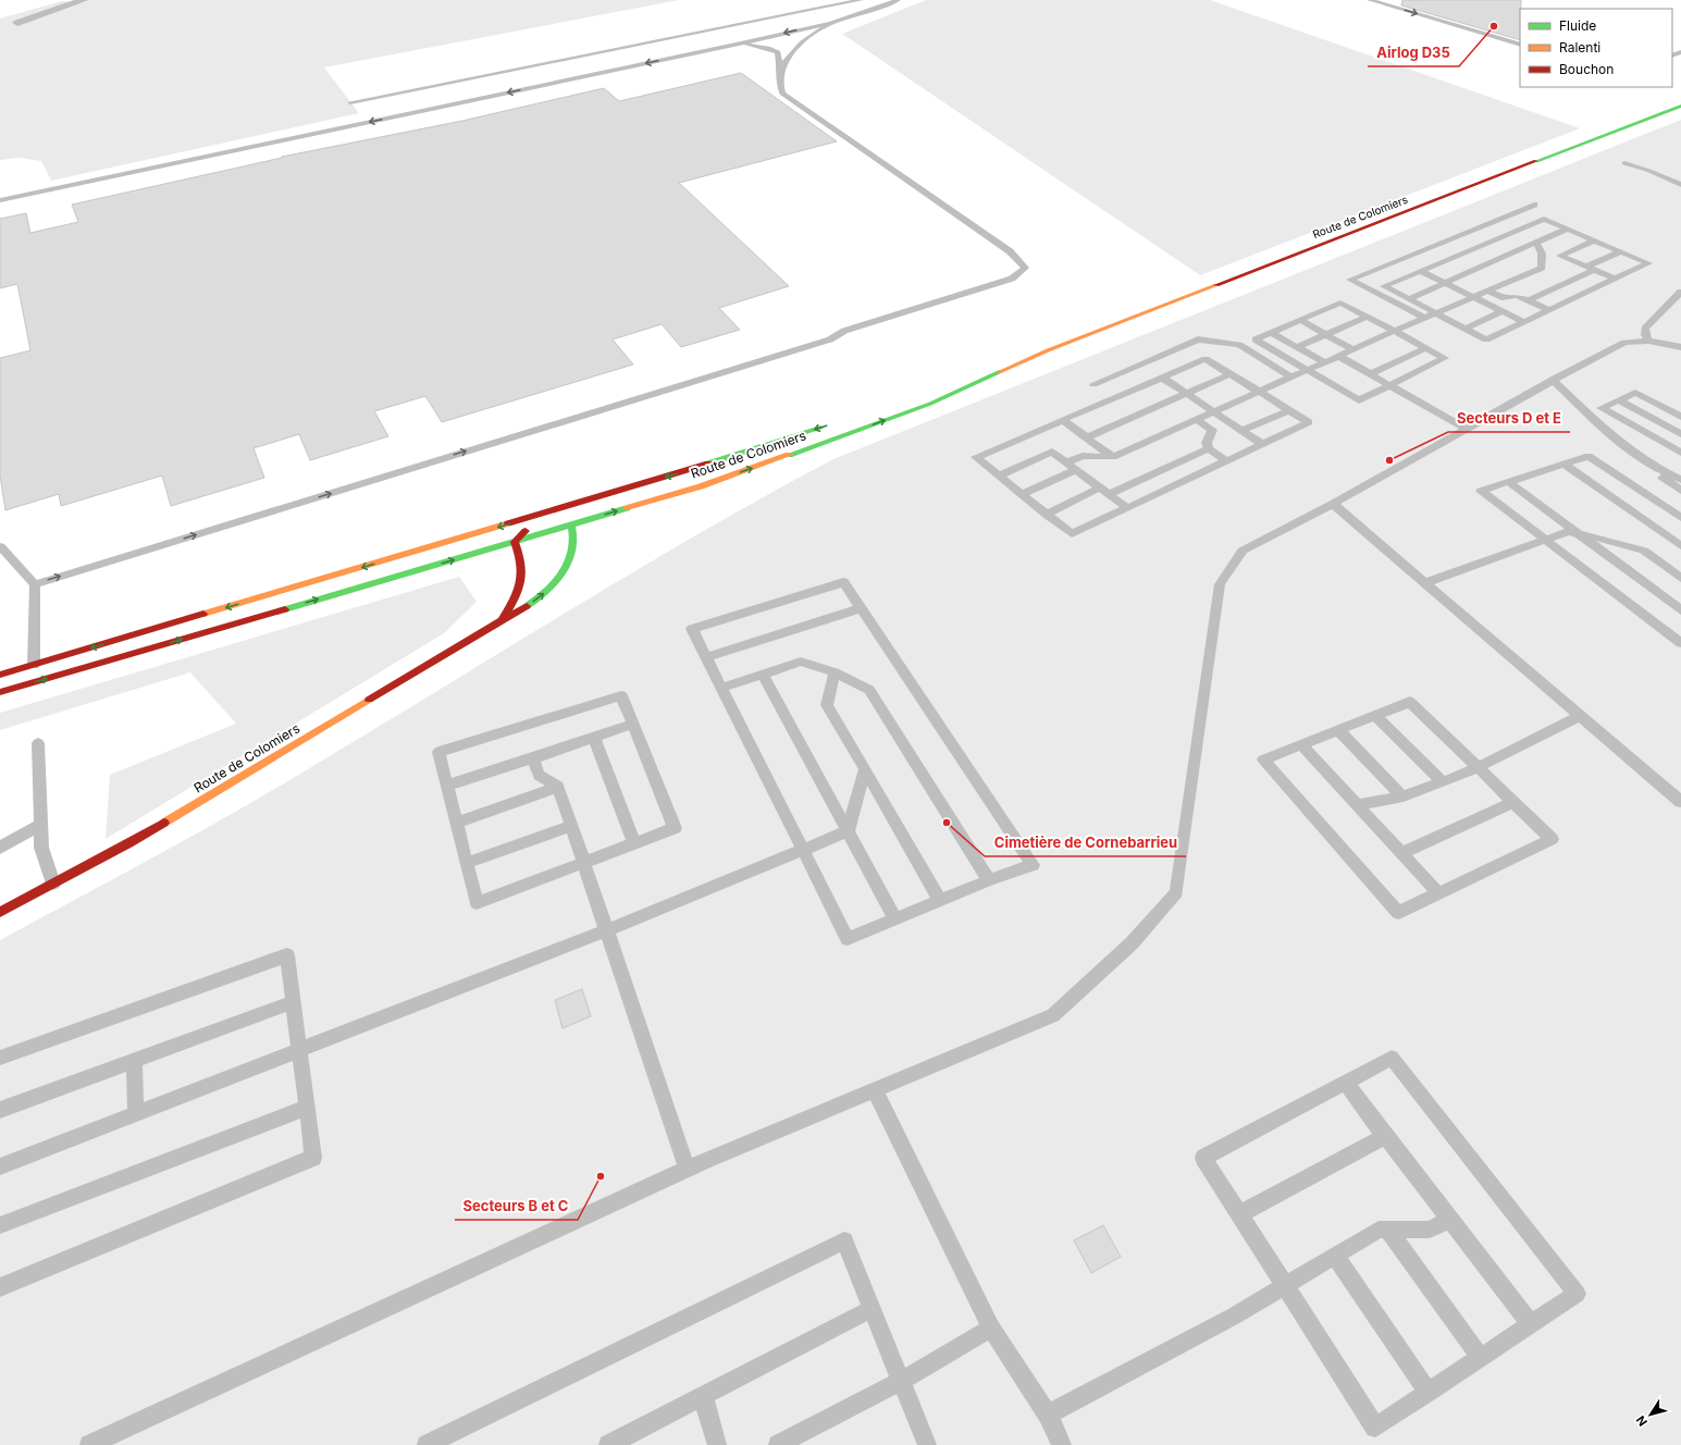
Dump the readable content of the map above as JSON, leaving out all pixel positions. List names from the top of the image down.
{
  "streets": {
    "main road": ["Route de Colomiers"]
  },
  "places": [
    "Airlog D35",
    "Secteurs D et E",
    "Cimetière de Cornebarrieu",
    "Secteurs B et C"
  ],
  "legend": ["Fluide", "Ralenti", "Bouchon"],
  "north": "bottom left"
}
